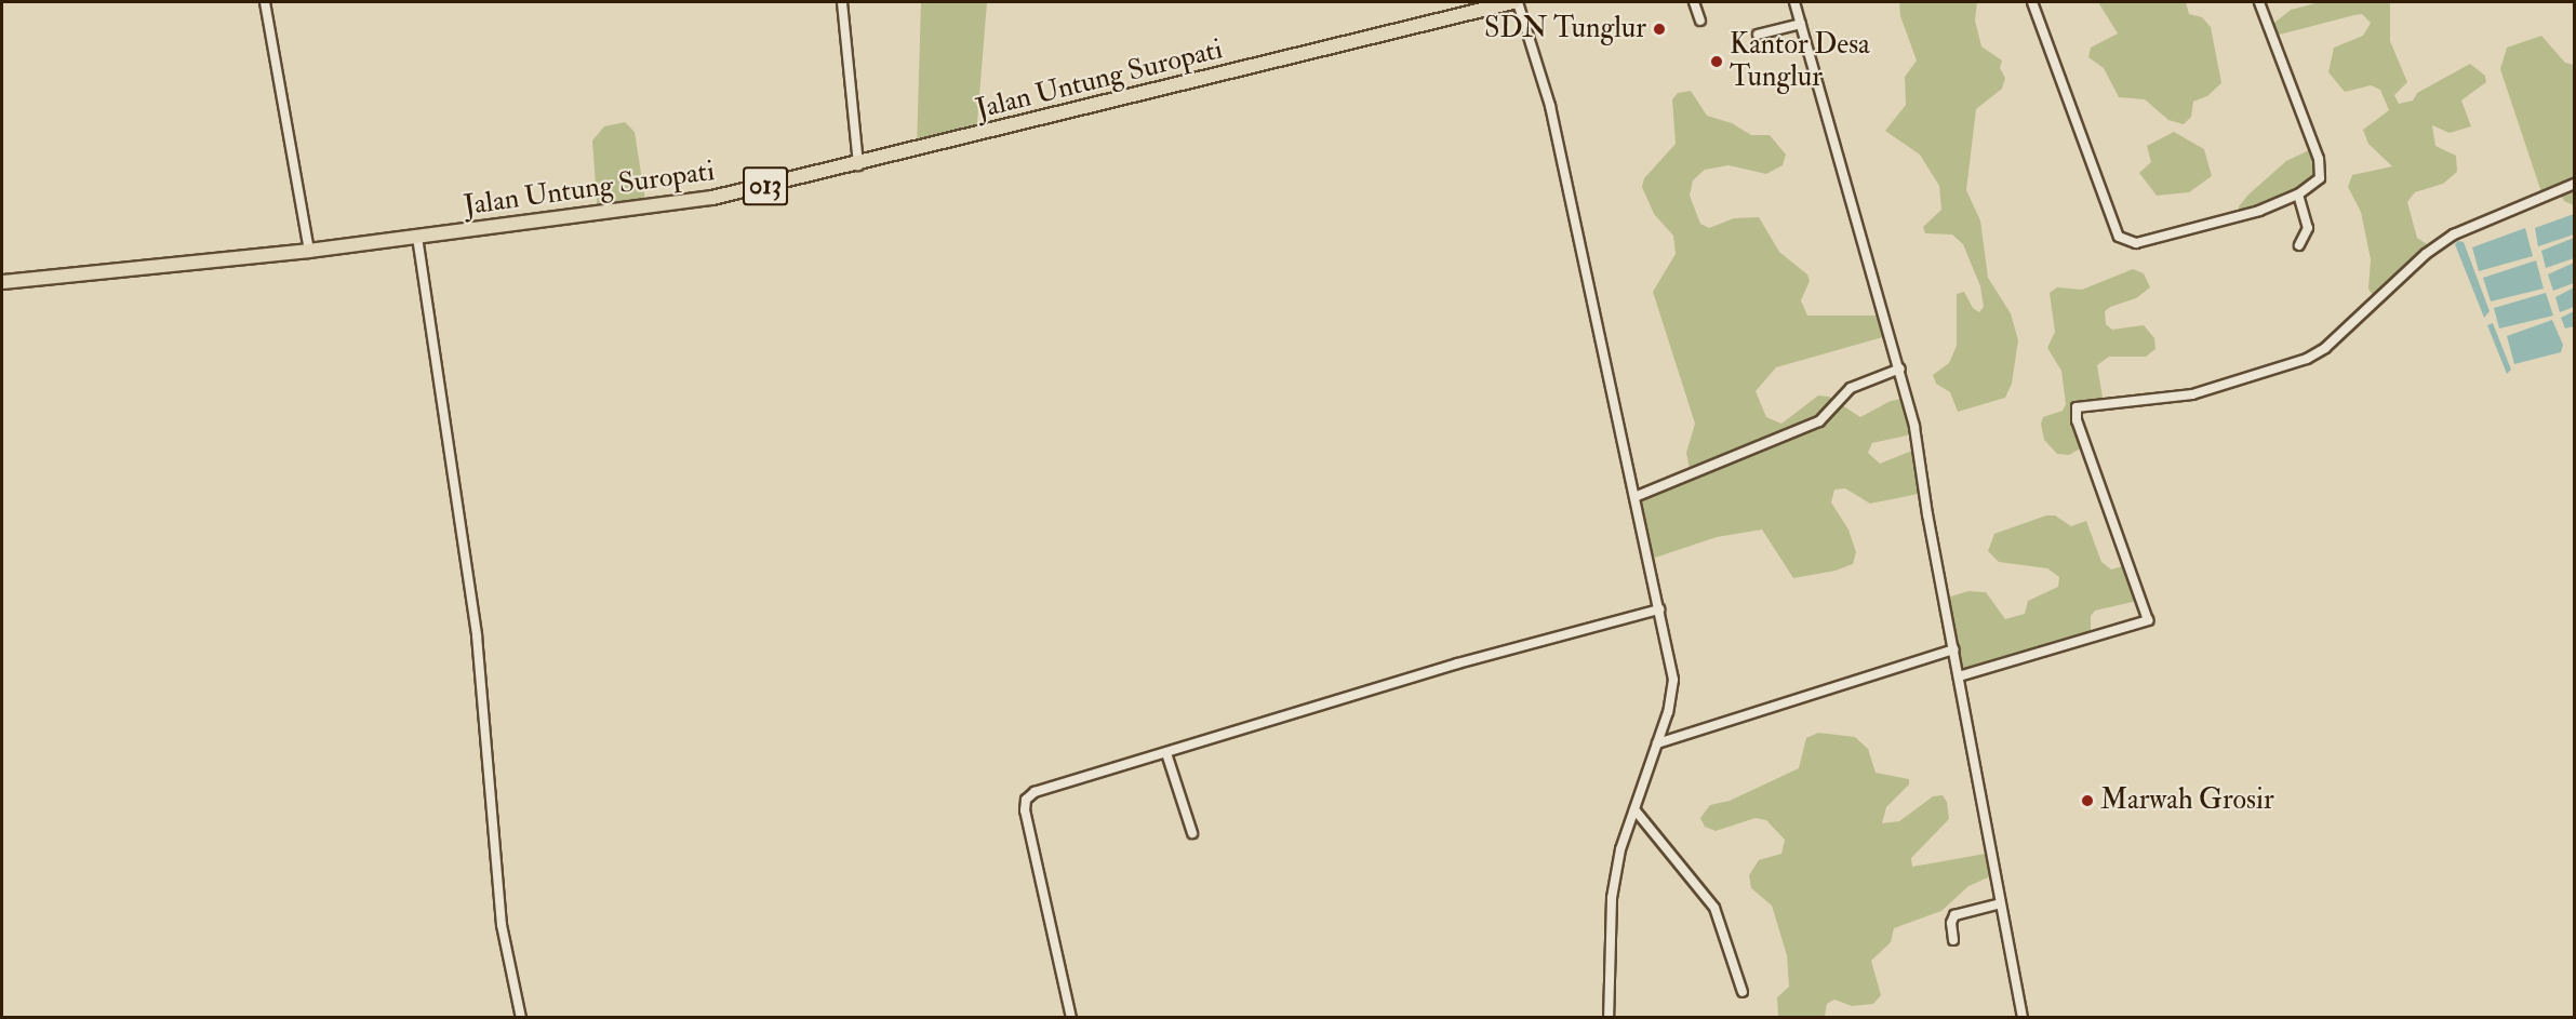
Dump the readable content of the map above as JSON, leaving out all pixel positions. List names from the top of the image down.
{
  "streets": {
    "main road": ["Jalan Untung Suropati", "013"]
  },
  "places": ["SDN Tunglur", "Kantor Desa Tunglur", "Marwah Grosir"]
}
